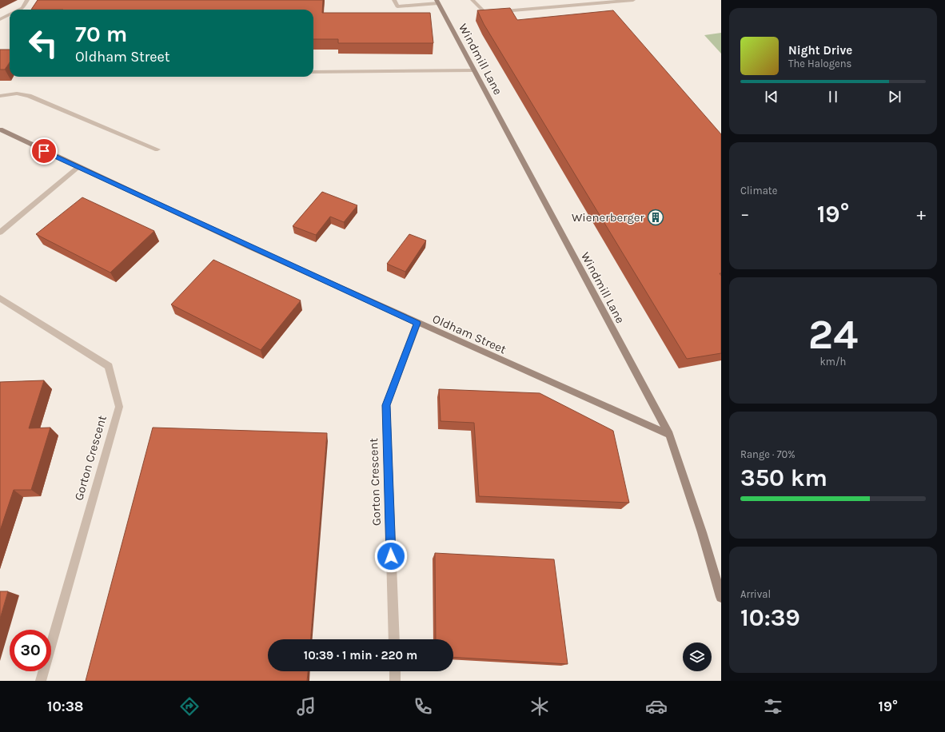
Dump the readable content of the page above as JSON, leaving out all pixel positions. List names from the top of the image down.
{
  "streets": {
    "street": ["Windmill Lane", "Oldham Street", "Gorton Crescent"]
  },
  "crossings": [
    ["Windmill Lane", "Oldham Street"],
    ["Oldham Street", "Gorton Crescent"]
  ],
  "places": {
    "building": ["Wienerberger"]
  },
  "page": {
    "turn": ["70 m", "Oldham Street"],
    "song": ["Night Drive", "The Halogens"],
    "tile": [
      "Climate",
      ["24", "km/h"],
      ["Range · 70%", "350 km"],
      ["Arrival", "10:39"]
    ],
    "heat": ["−", "19°", "+"],
    "limit": "30",
    "trip": "10:39 · 1 min · 220 m",
    "tabs": ["10:38", "19°"]
  }
}
